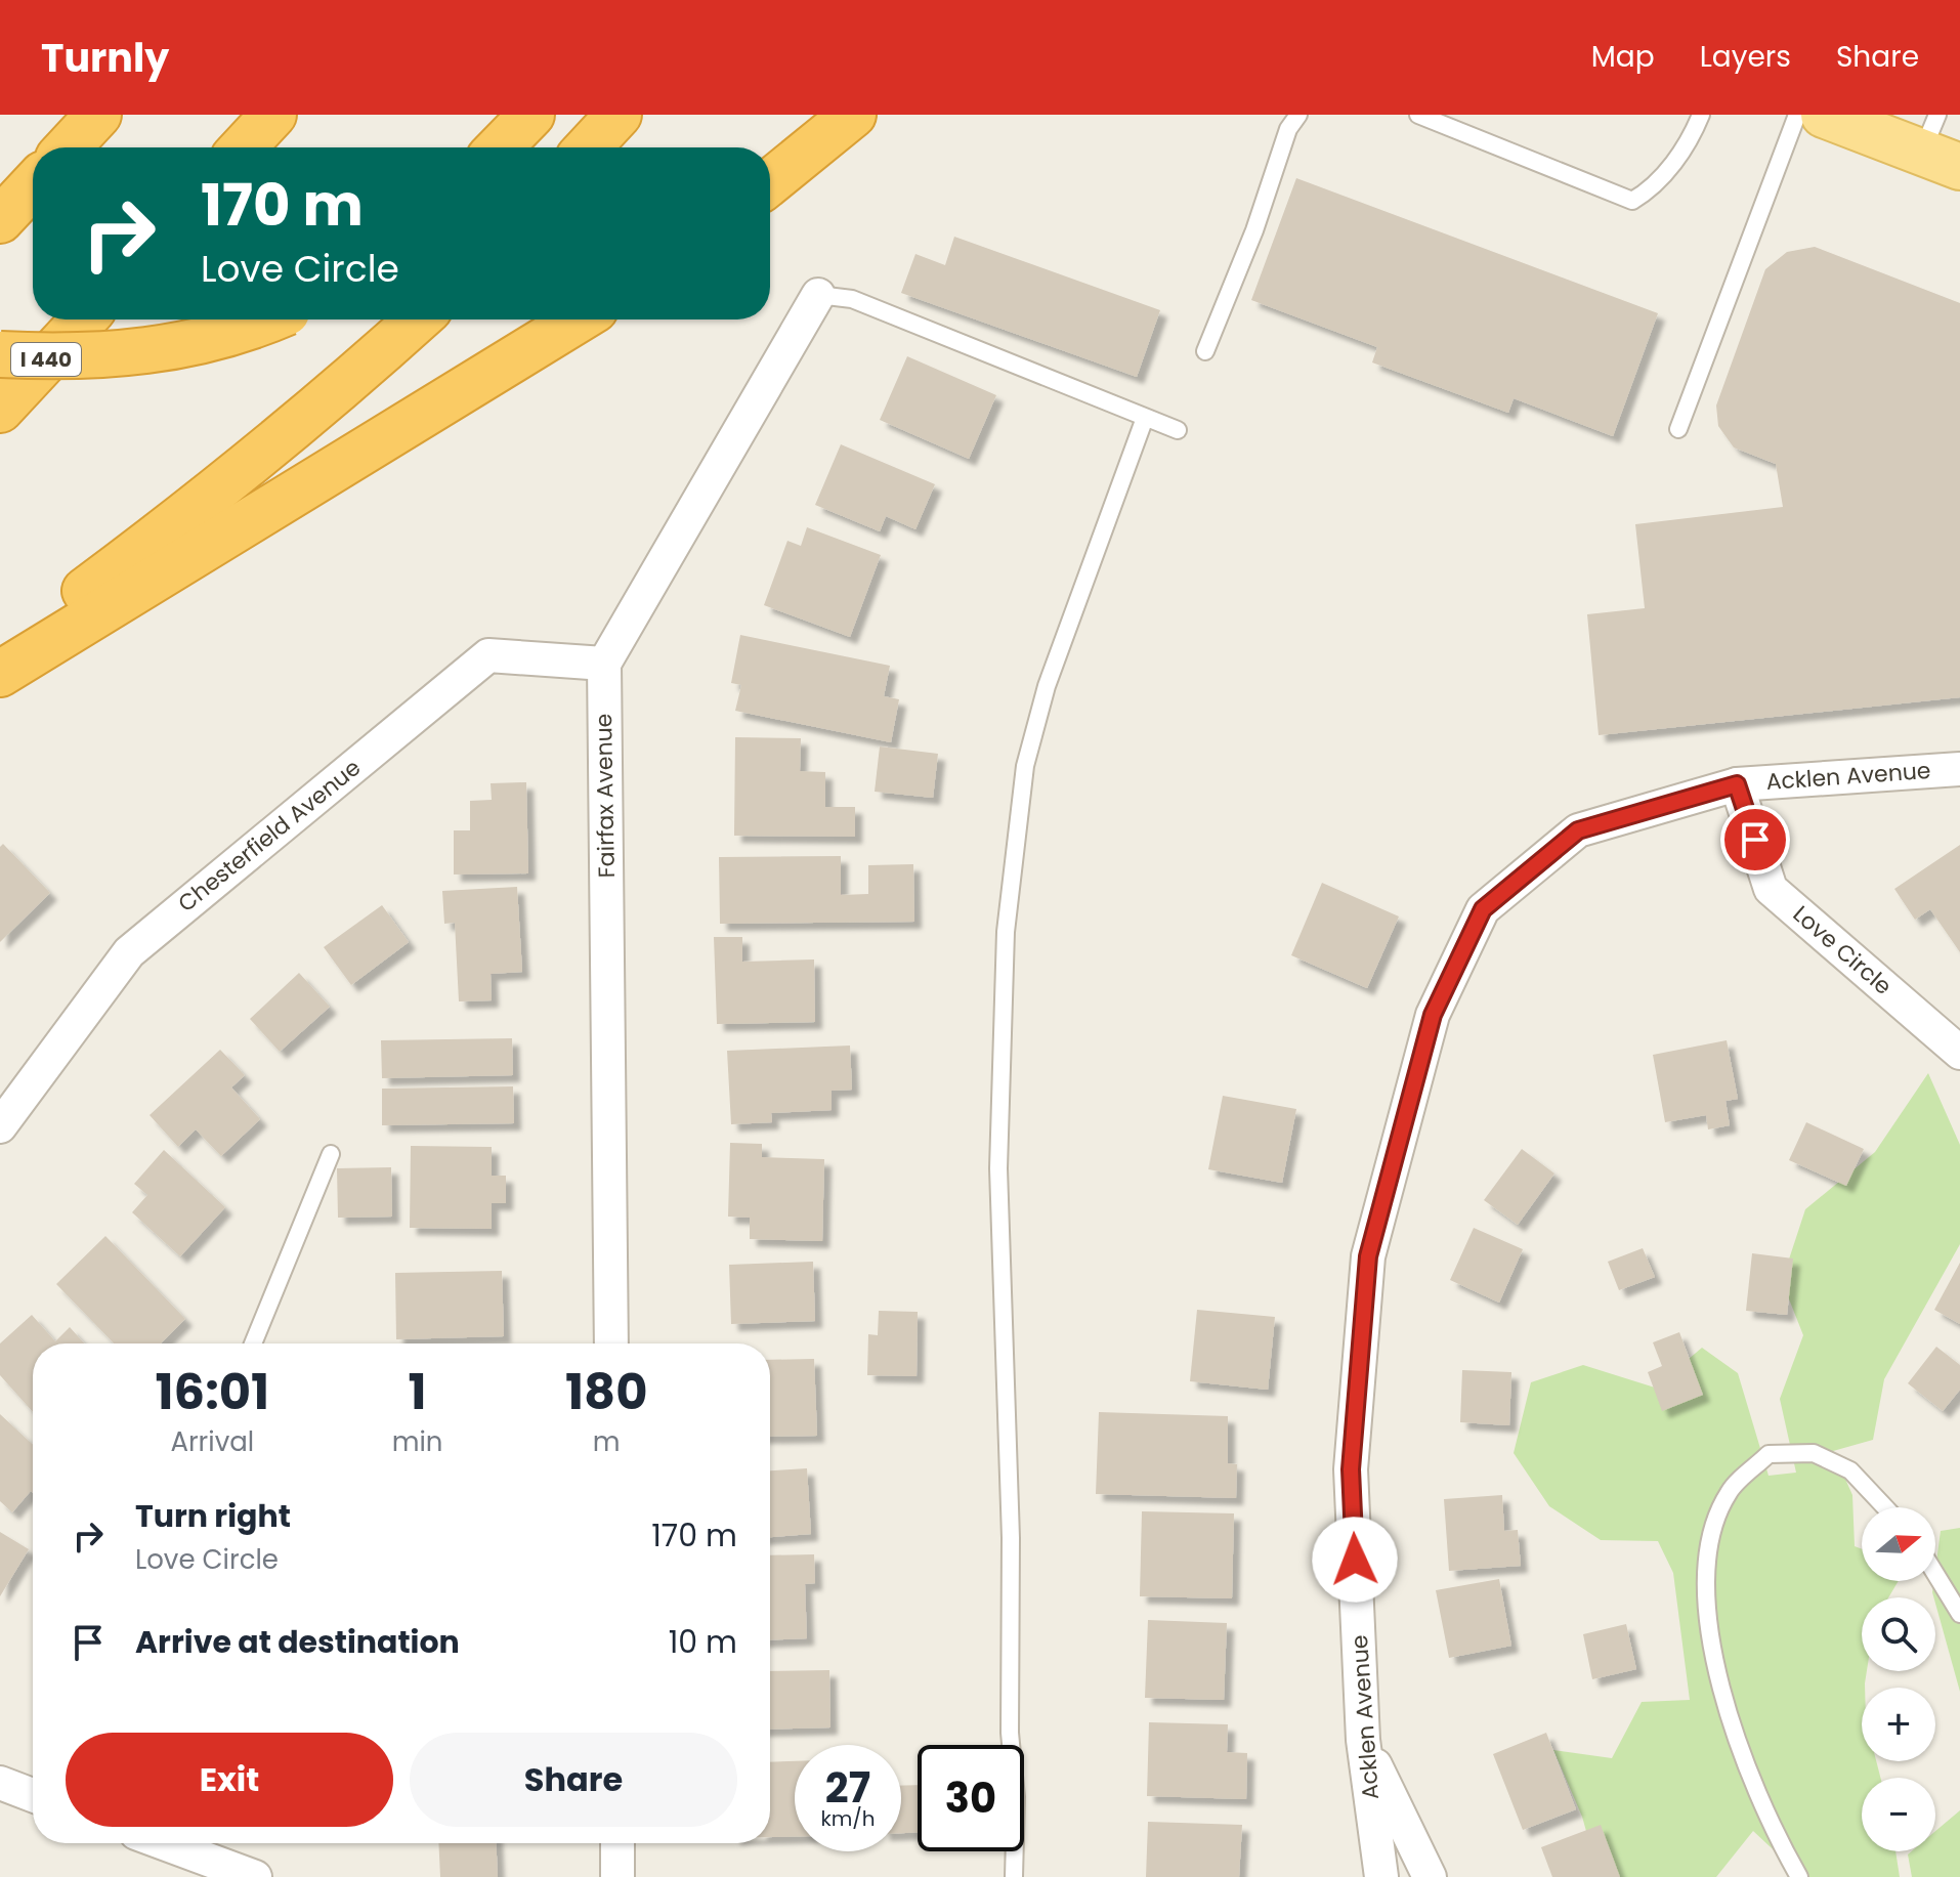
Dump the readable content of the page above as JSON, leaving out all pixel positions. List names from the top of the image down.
{
  "streets": {
    "highway": ["I 440"],
    "street": [
      "Acklen Avenue",
      "Fairfax Avenue",
      "Chesterfield Avenue",
      "Love Circle"
    ]
  },
  "crossings": [
    ["Acklen Avenue", "Love Circle"],
    ["Fairfax Avenue", "Chesterfield Avenue"]
  ],
  "north": "right",
  "page": {
    "header": "Turnly",
    "nav": ["Map", "Layers", "Share"],
    "turn": ["170 m", "Love Circle"],
    "eta": [
      "16:01",
      "Arrival",
      "1",
      "min",
      "180",
      "m"
    ],
    "list": [
      {
        "name": "Turn right",
        "note": "Love Circle",
        "value": "170 m"
      },
      {
        "name": "Arrive at destination",
        "value": "10 m"
      }
    ],
    "map_buttons": ["+", "−"],
    "buttons": ["Exit", "Share"],
    "speed": "27 km/h",
    "limit": "30"
  }
}
